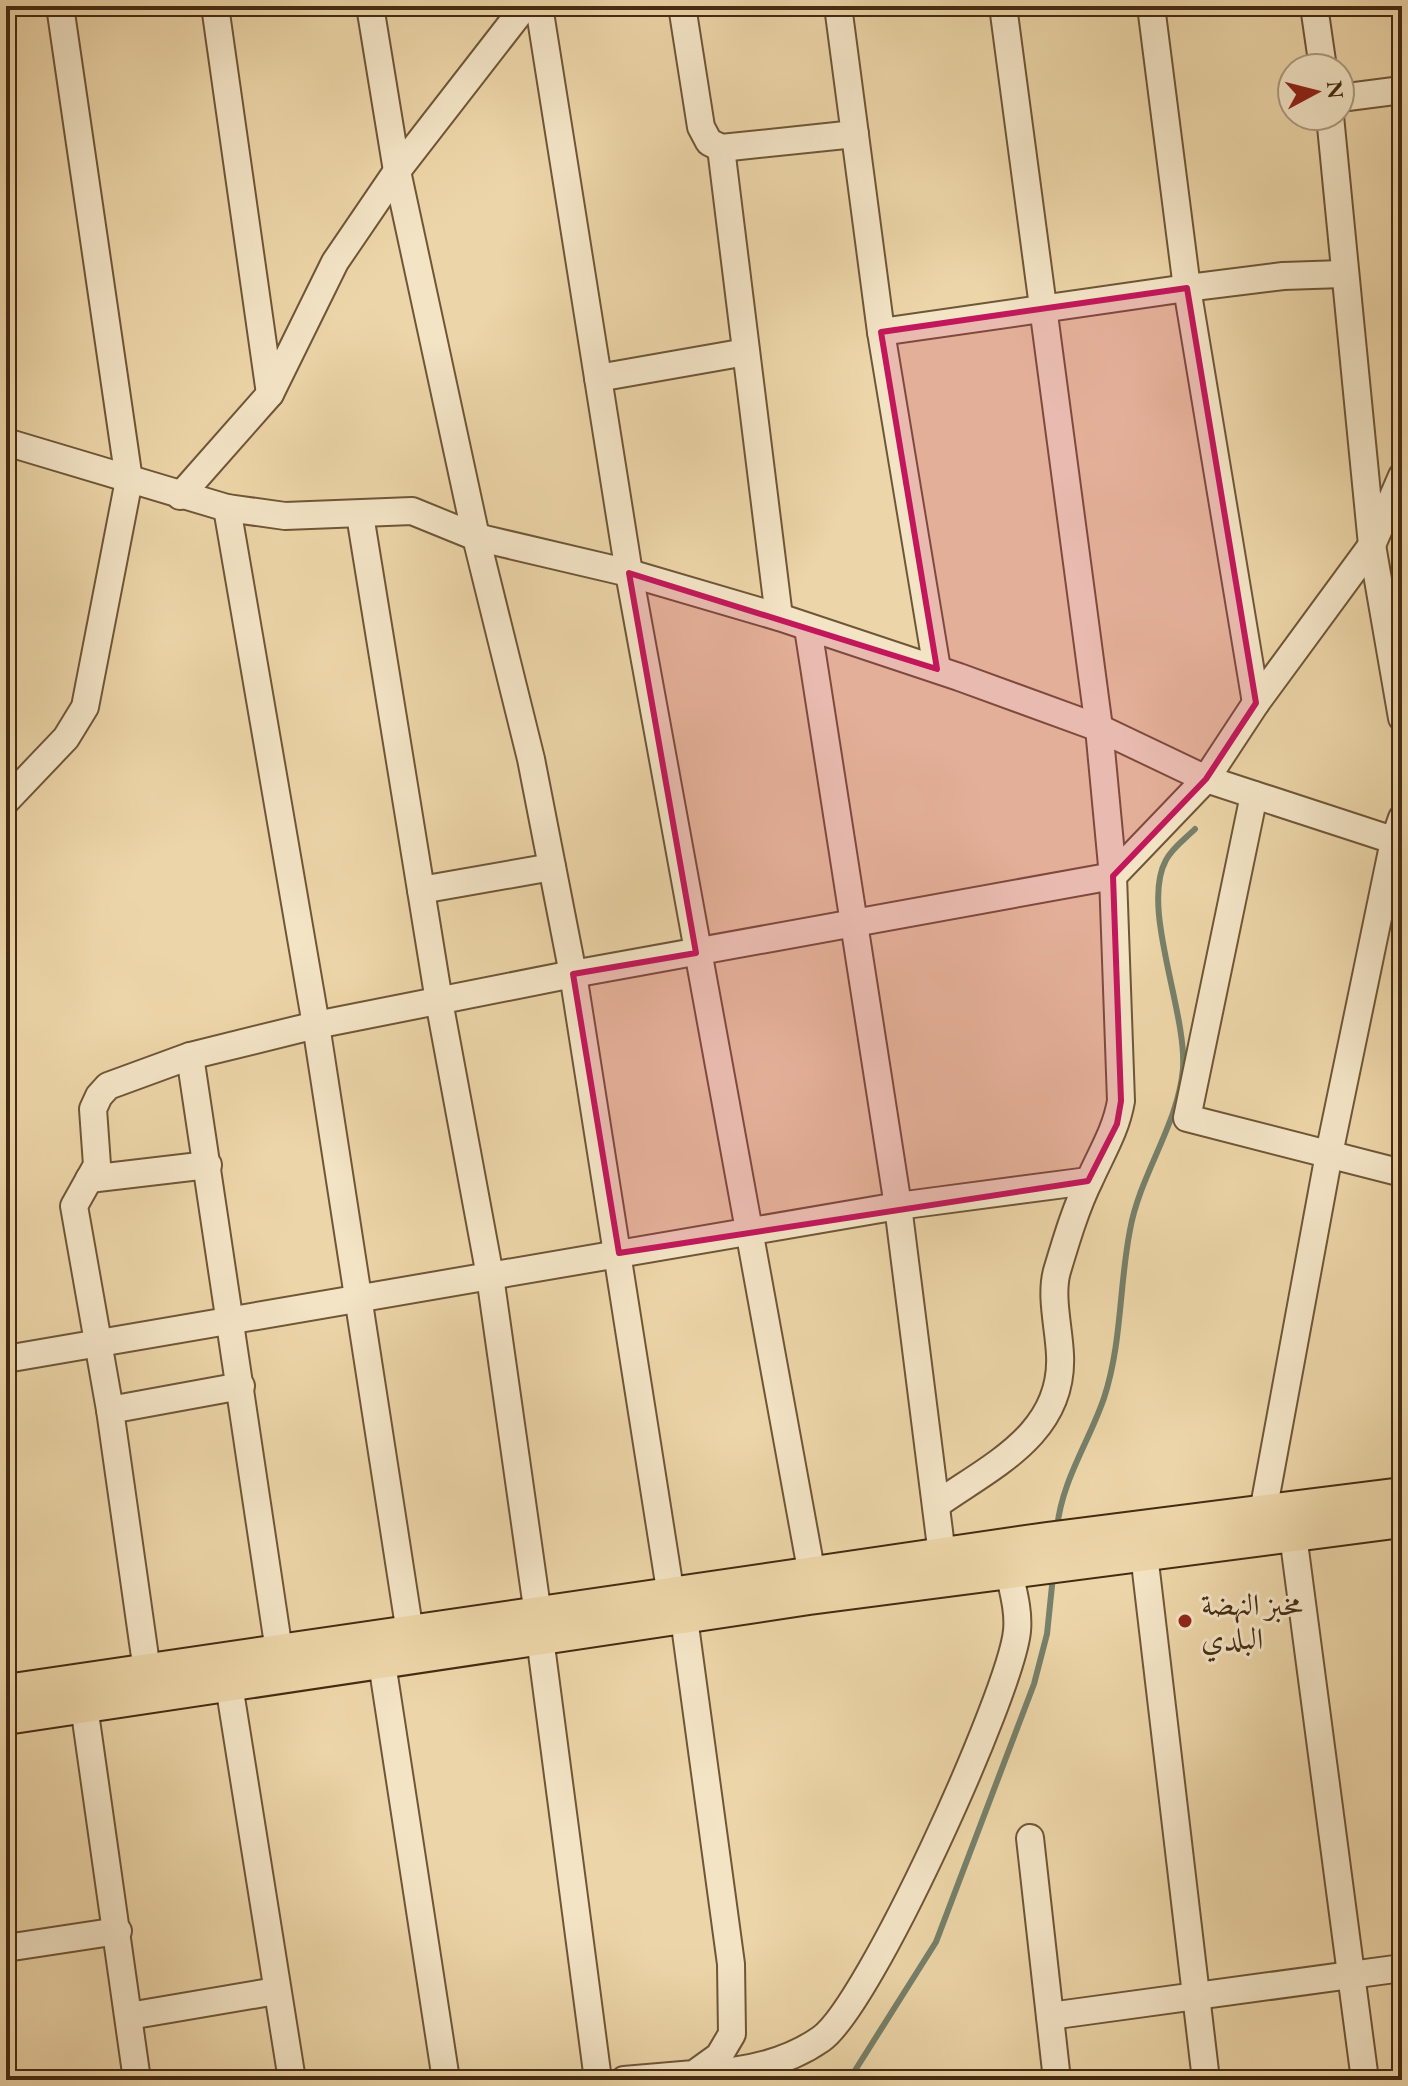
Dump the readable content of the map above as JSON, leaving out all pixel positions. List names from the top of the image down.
{
  "places": ["مخبز النهضة البلدي"],
  "north": "right"
}
